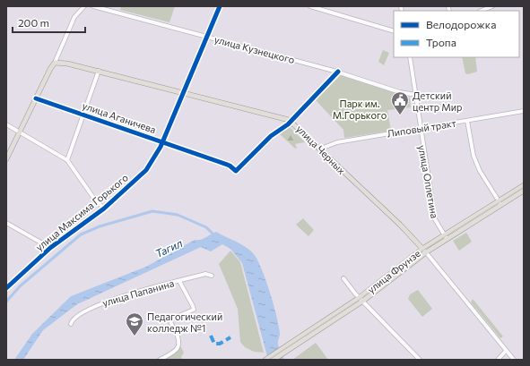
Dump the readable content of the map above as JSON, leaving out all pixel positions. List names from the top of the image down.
{
  "streets": {
    "main road": ["улица Черных", "улица Фрунзе"],
    "street": [
      "улица Кузнецкого",
      "улица Аганичева",
      "Липовый тракт",
      "улица Оплетина",
      "улица Максима Горького",
      "улица Папанина"
    ]
  },
  "crossings": [
    ["улица Кузнецкого", "улица Оплетина"],
    ["улица Кузнецкого", "улица Максима Горького"],
    ["улица Аганичева", "улица Черных"],
    ["улица Аганичева", "улица Максима Горького"],
    ["Липовый тракт", "улица Черных"],
    ["Липовый тракт", "улица Оплетина"],
    ["улица Черных", "улица Максима Горького"],
    ["улица Черных", "улица Фрунзе"],
    ["улица Оплетина", "улица Фрунзе"]
  ],
  "water": ["Тагил"],
  "parks": ["Парк им. М.Горького"],
  "places": {
    "public building": ["Детский центр Мир"],
    "school or university": ["Педагогический колледж №1"]
  },
  "legend": ["Велодорожка", "Тропа"],
  "scale_bar": "200 m"
}
